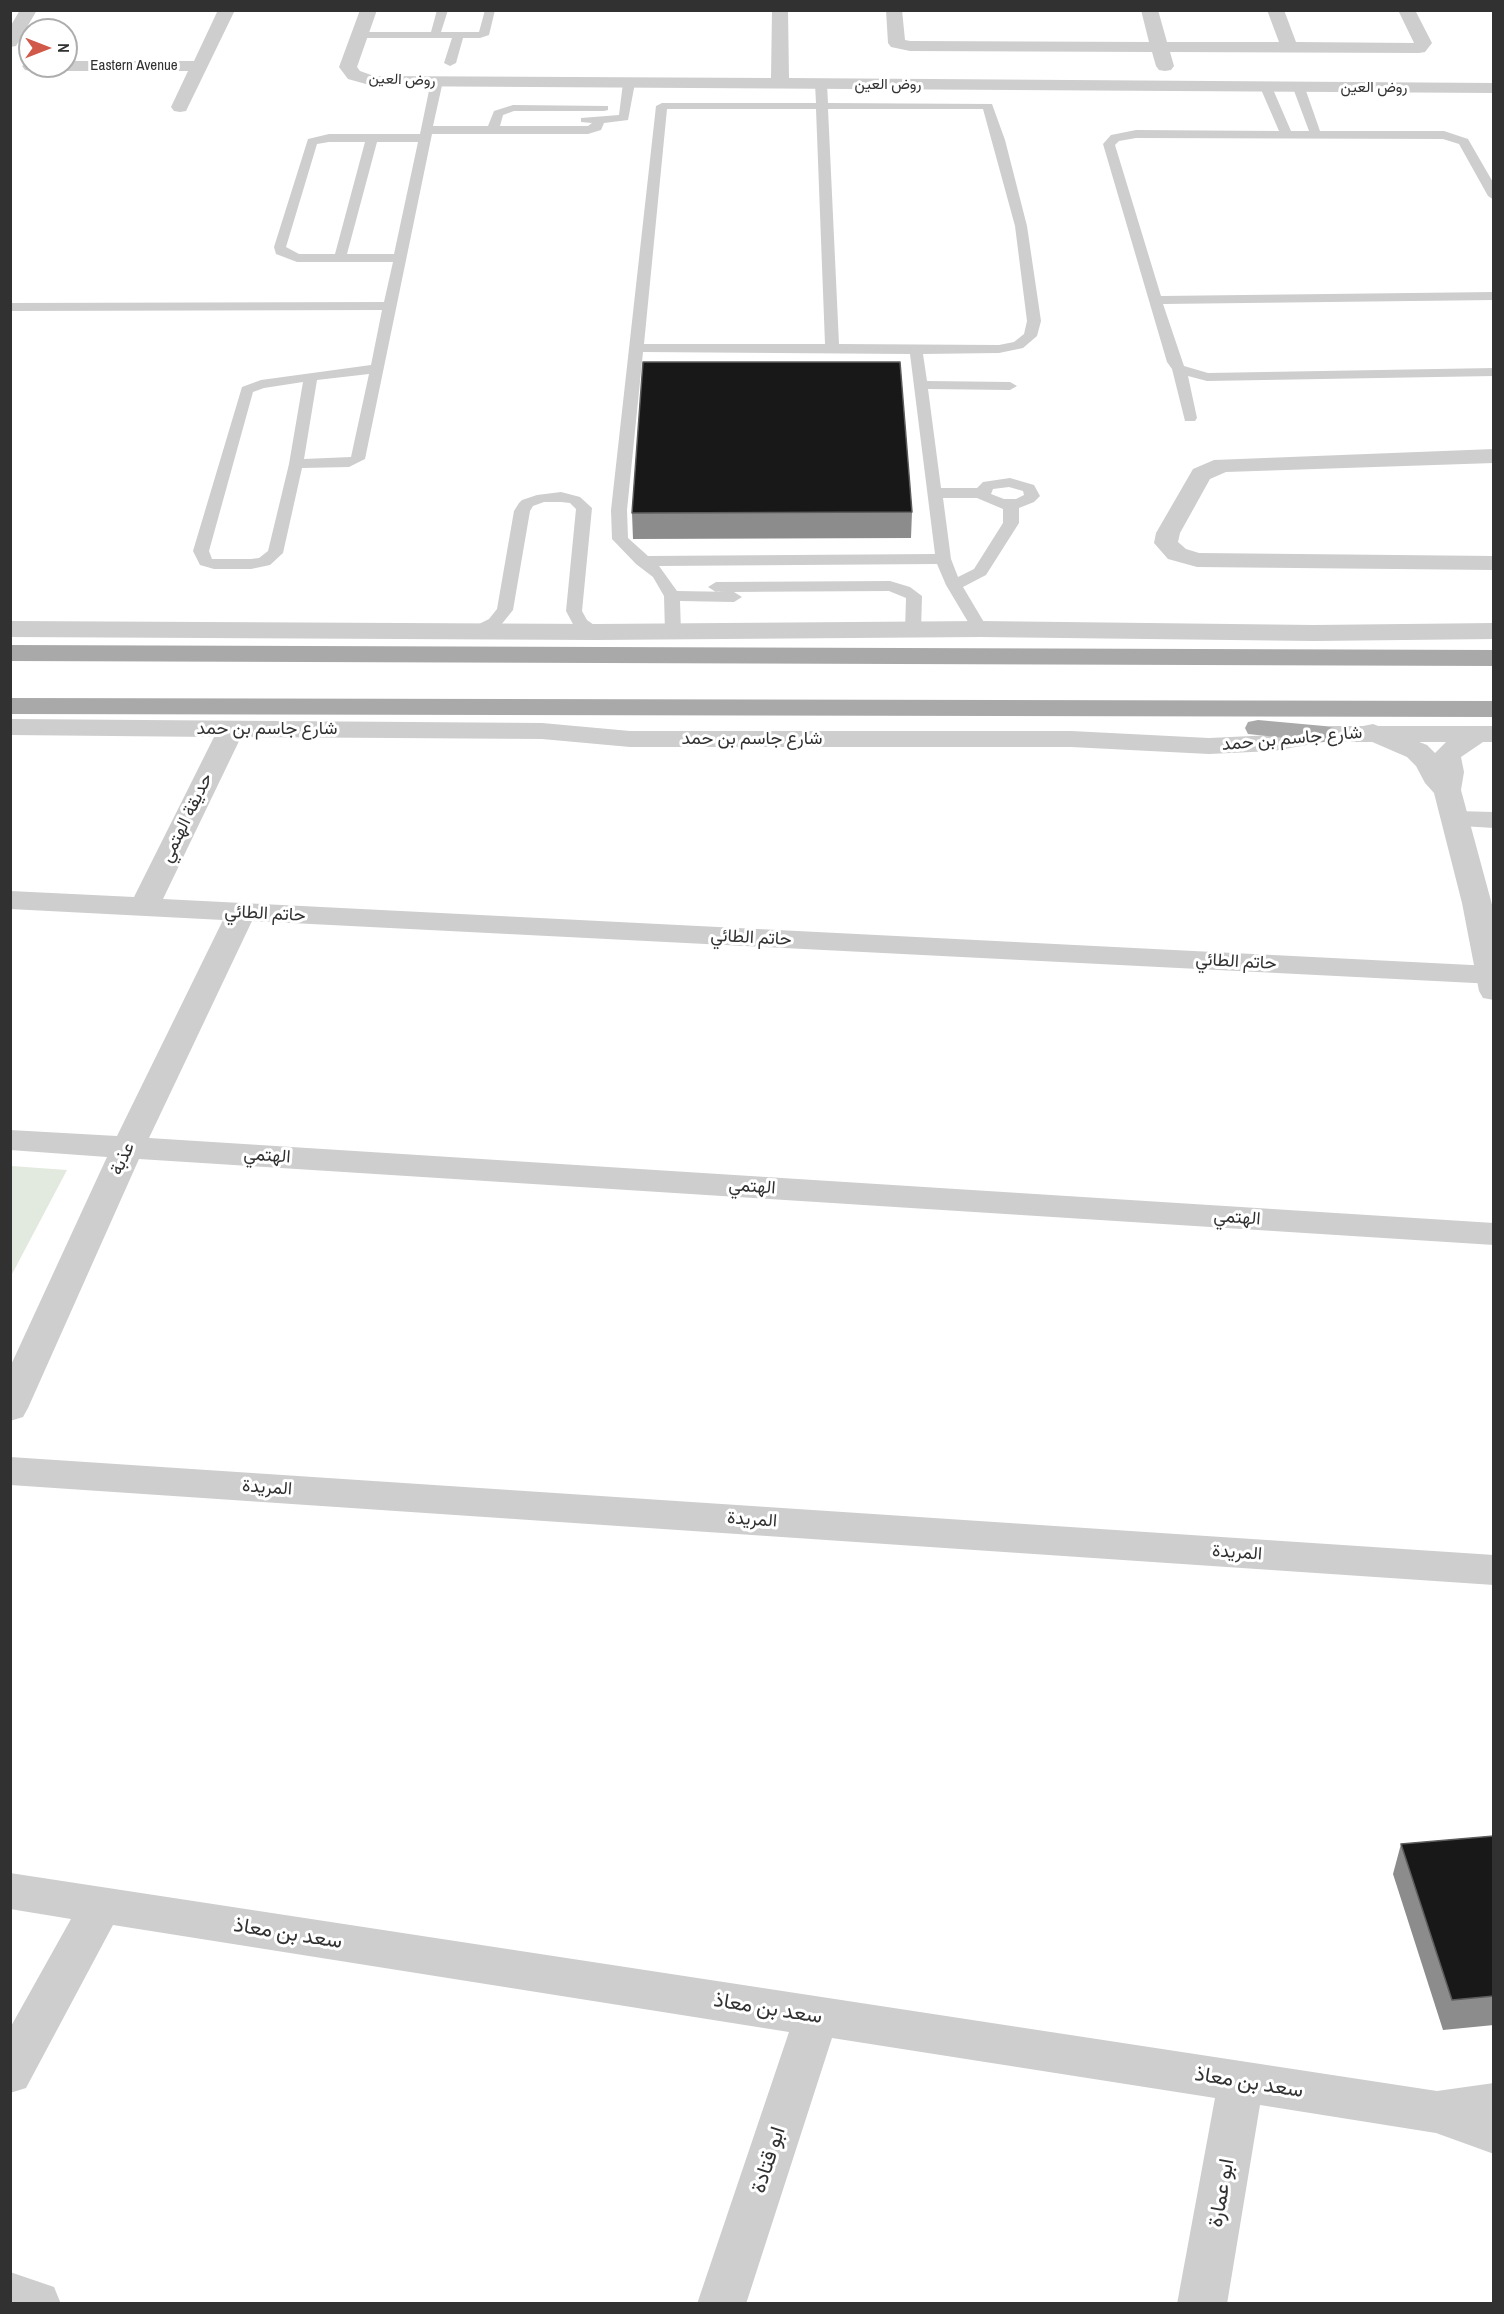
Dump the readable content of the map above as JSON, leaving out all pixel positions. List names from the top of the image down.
{
  "streets": {
    "main road": ["شارع جاسم بن حمد"],
    "street": [
      "Eastern Avenue",
      "روض العين",
      "حديقة الهتمي",
      "حاتم الطائي",
      "الهتمي",
      "عذبة",
      "المريدة",
      "سعد بن معاذ",
      "ابو قتادة",
      "ابو عمارة"
    ]
  },
  "crossings": [
    ["شارع جاسم بن حمد", "حديقة الهتمي"],
    ["حديقة الهتمي", "حاتم الطائي"],
    ["حاتم الطائي", "عذبة"],
    ["الهتمي", "عذبة"],
    ["سعد بن معاذ", "ابو قتادة"],
    ["سعد بن معاذ", "ابو عمارة"]
  ],
  "north": "right"
}
